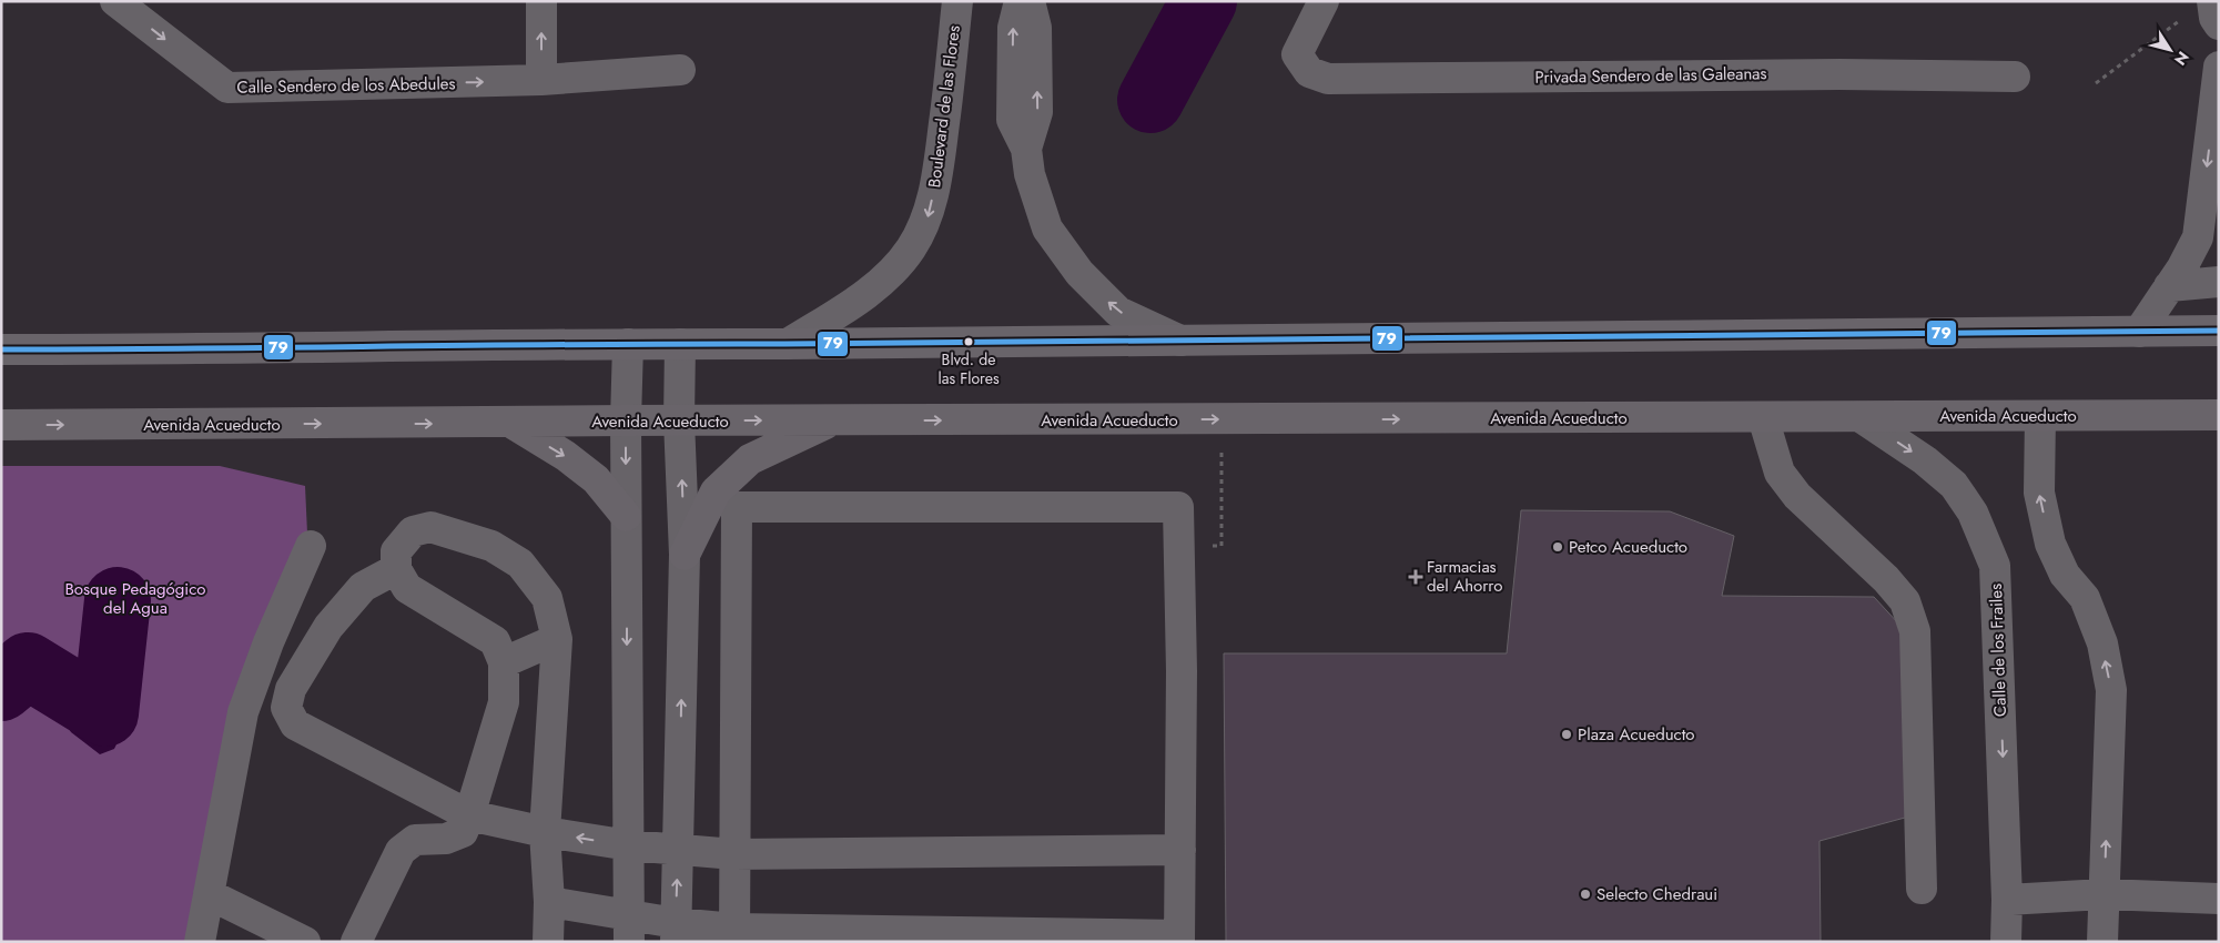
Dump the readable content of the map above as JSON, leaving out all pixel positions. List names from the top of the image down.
{
  "streets": {
    "main road": ["Avenida Acueducto"],
    "street": [
      "Privada Sendero de las Galeanas",
      "Calle Sendero de los Abedules",
      "Boulevard de las Flores",
      "Calle de los Frailes"
    ]
  },
  "crossings": [
    ["Avenida Acueducto", "Calle de los Frailes"]
  ],
  "one_way": ["Calle Sendero de los Abedules", "Boulevard de las Flores"],
  "parks": ["Bosque Pedagógico del Agua"],
  "places": {
    "other": [
      "Blvd. de las Flores",
      "Petco Acueducto",
      "Plaza Acueducto",
      "Selecto Chedraui"
    ],
    "health": ["Farmacias del Ahorro"]
  },
  "lines": ["transit line 79"],
  "north": "bottom right"
}
